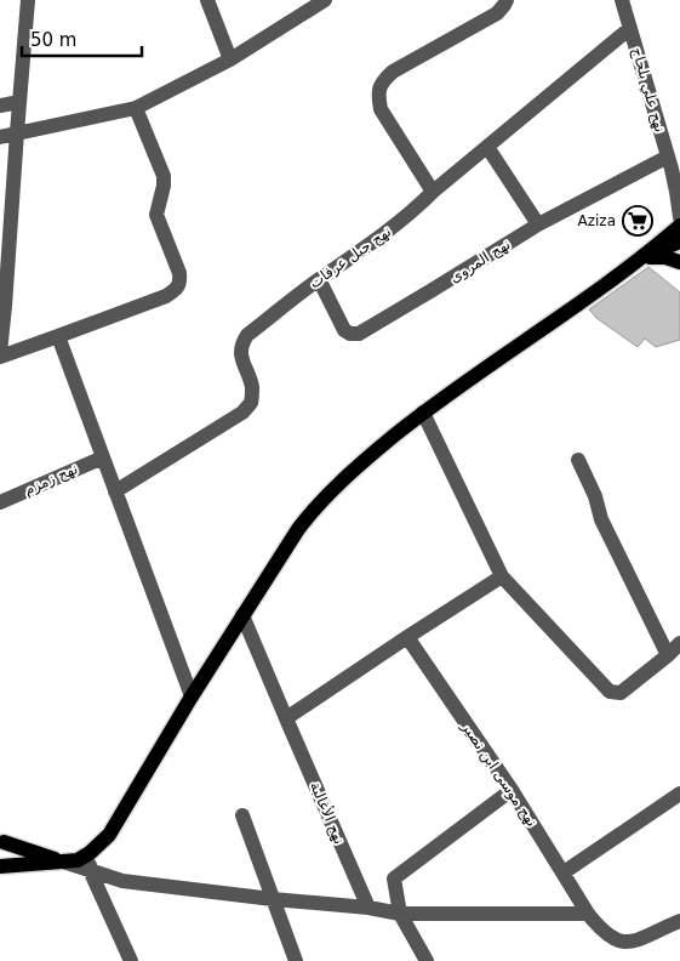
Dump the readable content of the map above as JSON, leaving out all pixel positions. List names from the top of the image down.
{
  "streets": {
    "street": [
      "نهج علي بلحاج",
      "نهج جبل عرفات",
      "نهج المروى",
      "نهج زمزم",
      "نهج موسى ابن نصير",
      "نهج الأغالبة"
    ]
  },
  "crossings": [
    ["نهج علي بلحاج", "نهج جبل عرفات"],
    ["نهج علي بلحاج", "نهج المروى"],
    ["نهج جبل عرفات", "نهج المروى"]
  ],
  "places": {
    "supermarket": ["Aziza"]
  },
  "scale_bar": "50 m"
}
